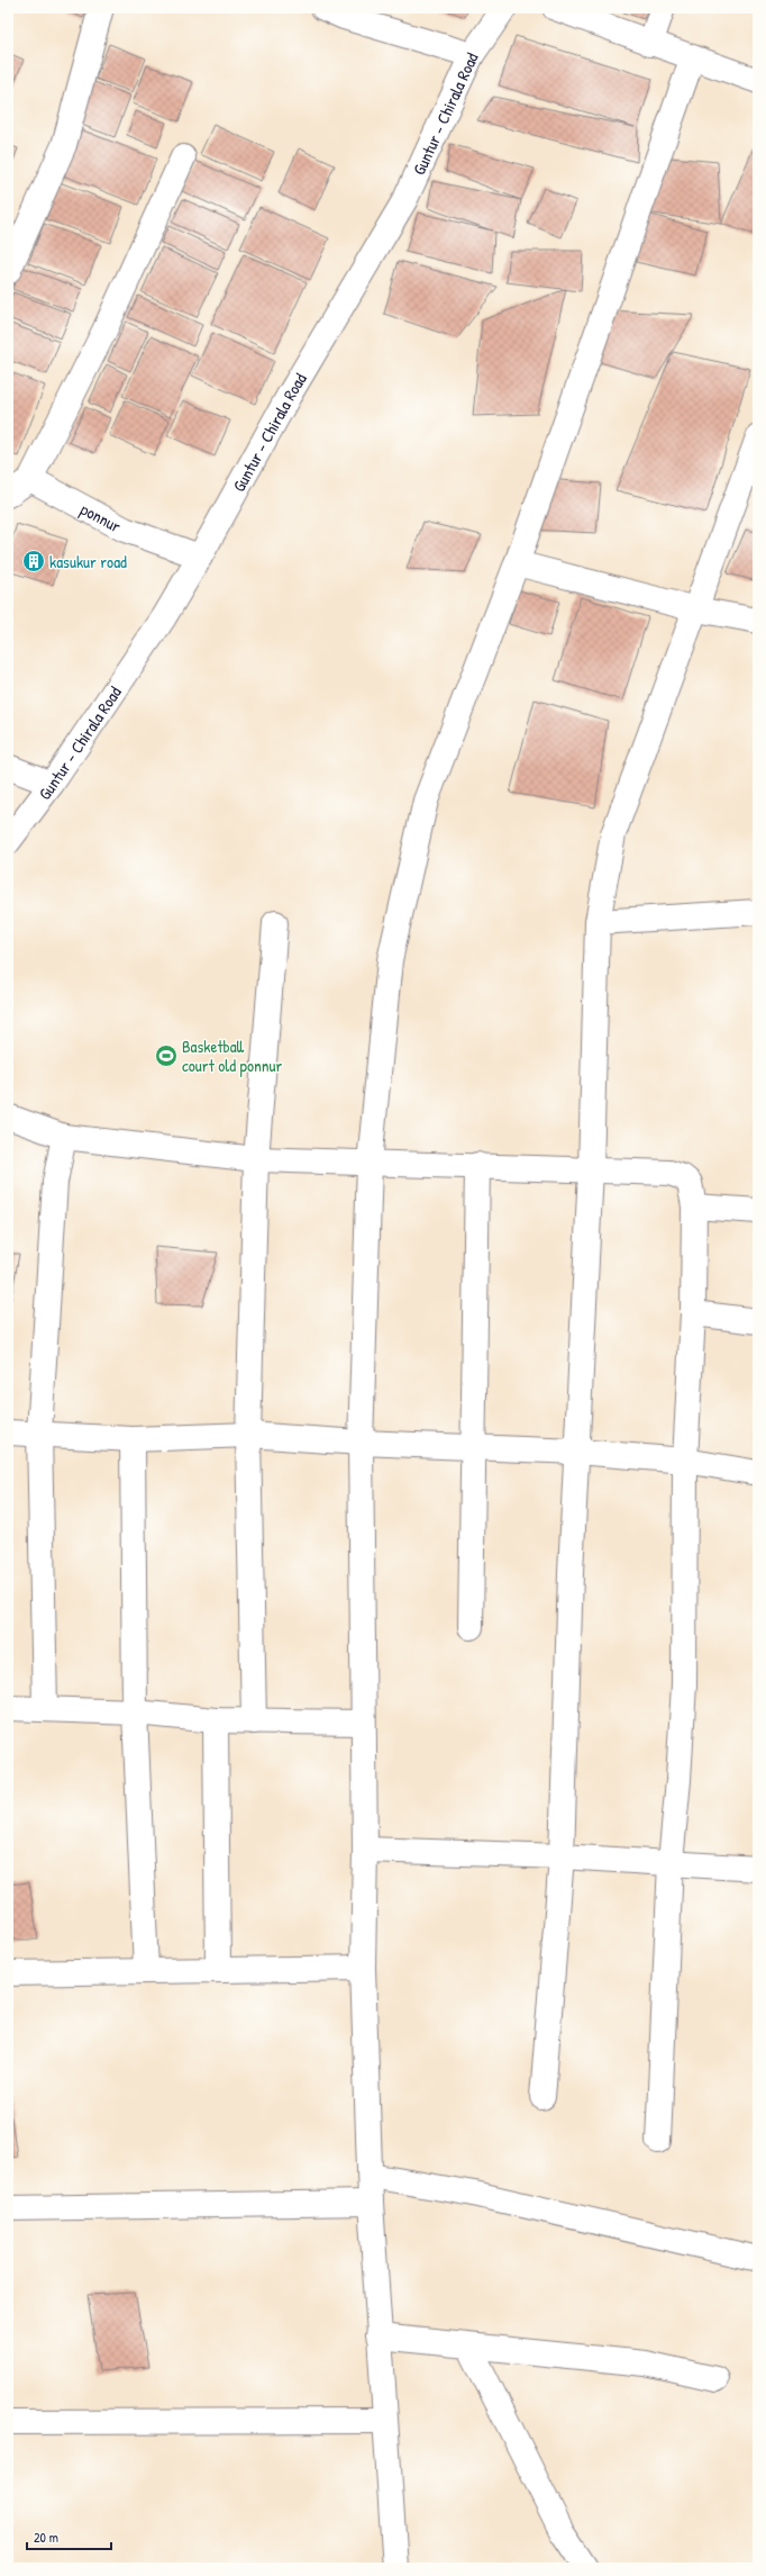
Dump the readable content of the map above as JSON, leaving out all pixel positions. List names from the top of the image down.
{
  "streets": {
    "street": ["Guntur - Chirala Road", "ponnur"]
  },
  "crossings": [
    ["Guntur - Chirala Road", "ponnur"]
  ],
  "places": {
    "building": ["kasukur road"],
    "sports": ["Basketball court old ponnur"]
  },
  "scale_bar": "20 m"
}
